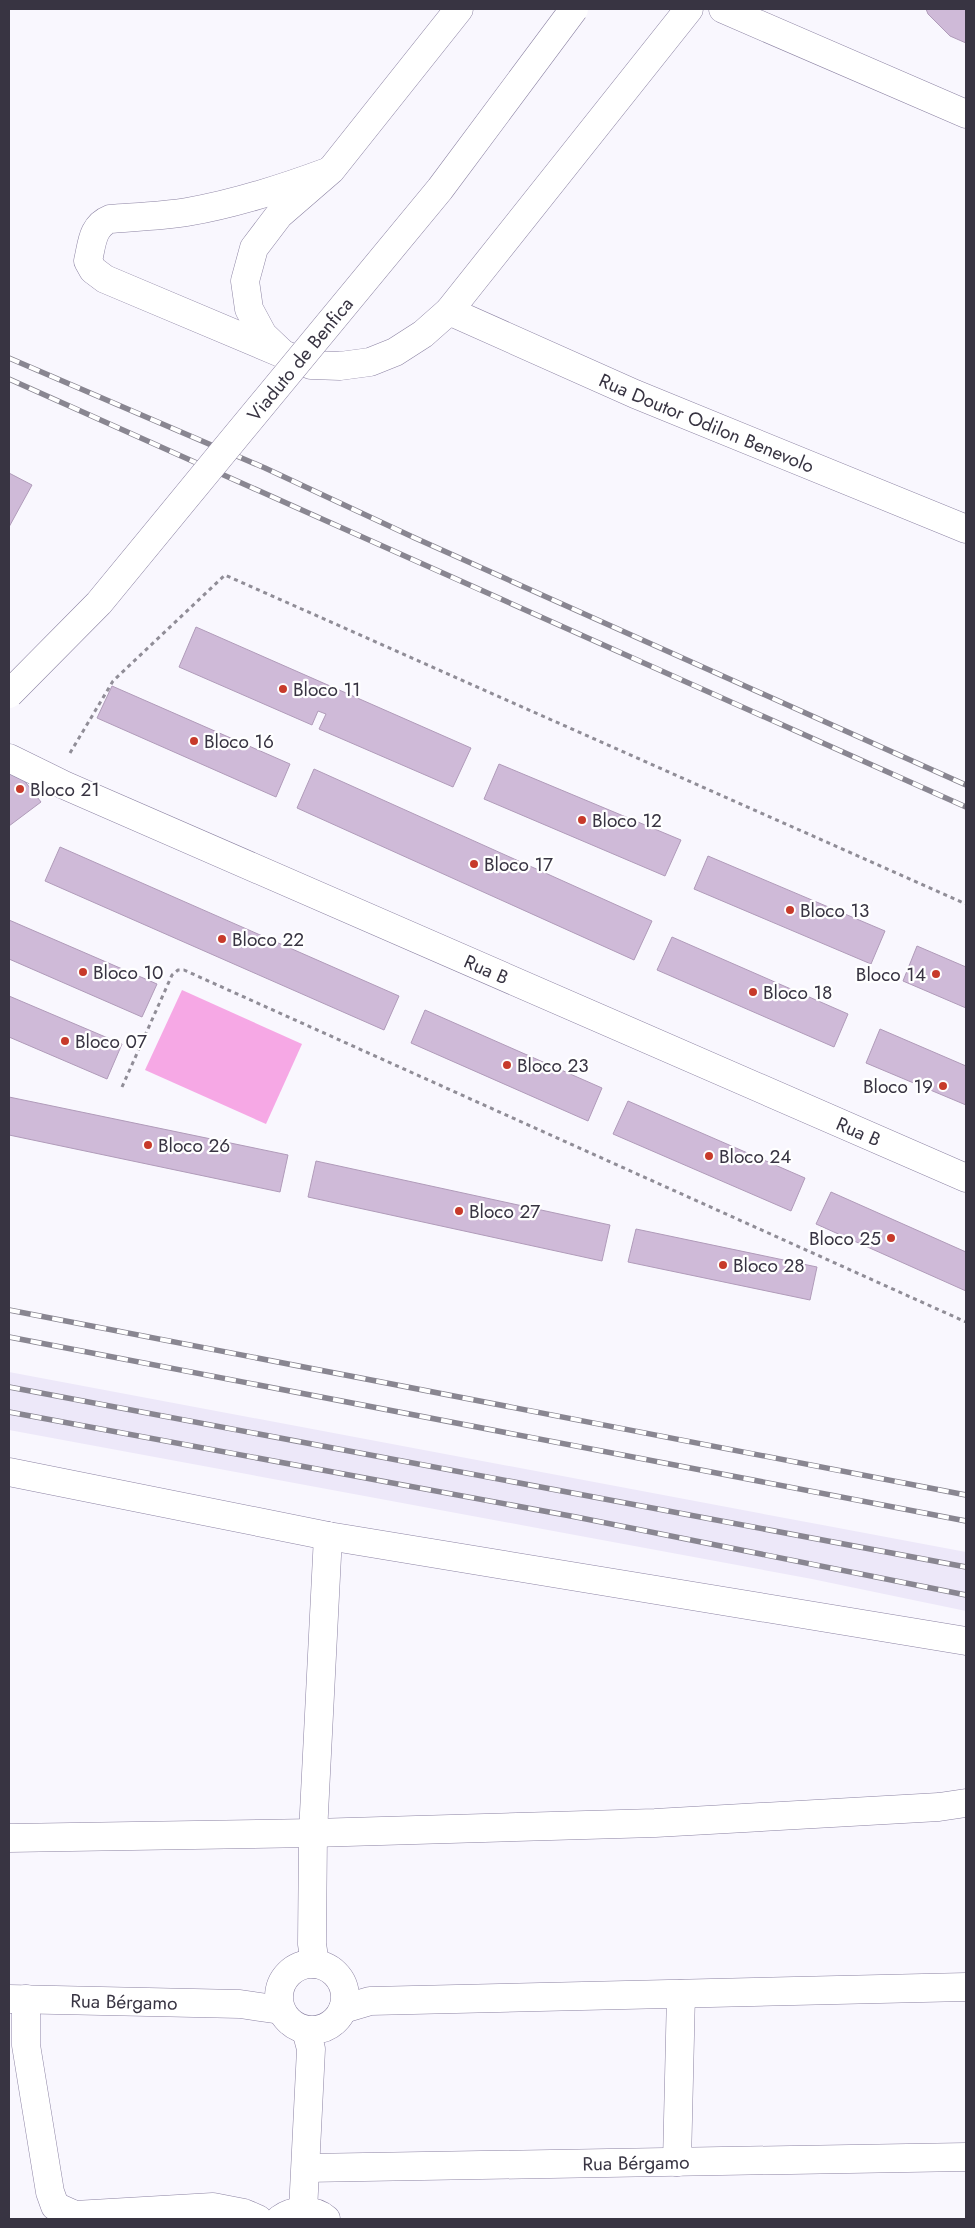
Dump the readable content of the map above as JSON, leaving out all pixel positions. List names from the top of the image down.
{
  "streets": {
    "street": [
      "Viaduto de Benfica",
      "Rua Doutor Odilon Benevolo",
      "Rua B",
      "Rua Bérgamo"
    ]
  },
  "places": [
    "Bloco 11",
    "Bloco 16",
    "Bloco 21",
    "Bloco 12",
    "Bloco 17",
    "Bloco 13",
    "Bloco 22",
    "Bloco 10",
    "Bloco 14",
    "Bloco 18",
    "Bloco 07",
    "Bloco 23",
    "Bloco 19",
    "Bloco 26",
    "Bloco 24",
    "Bloco 27",
    "Bloco 25",
    "Bloco 28"
  ]
}
